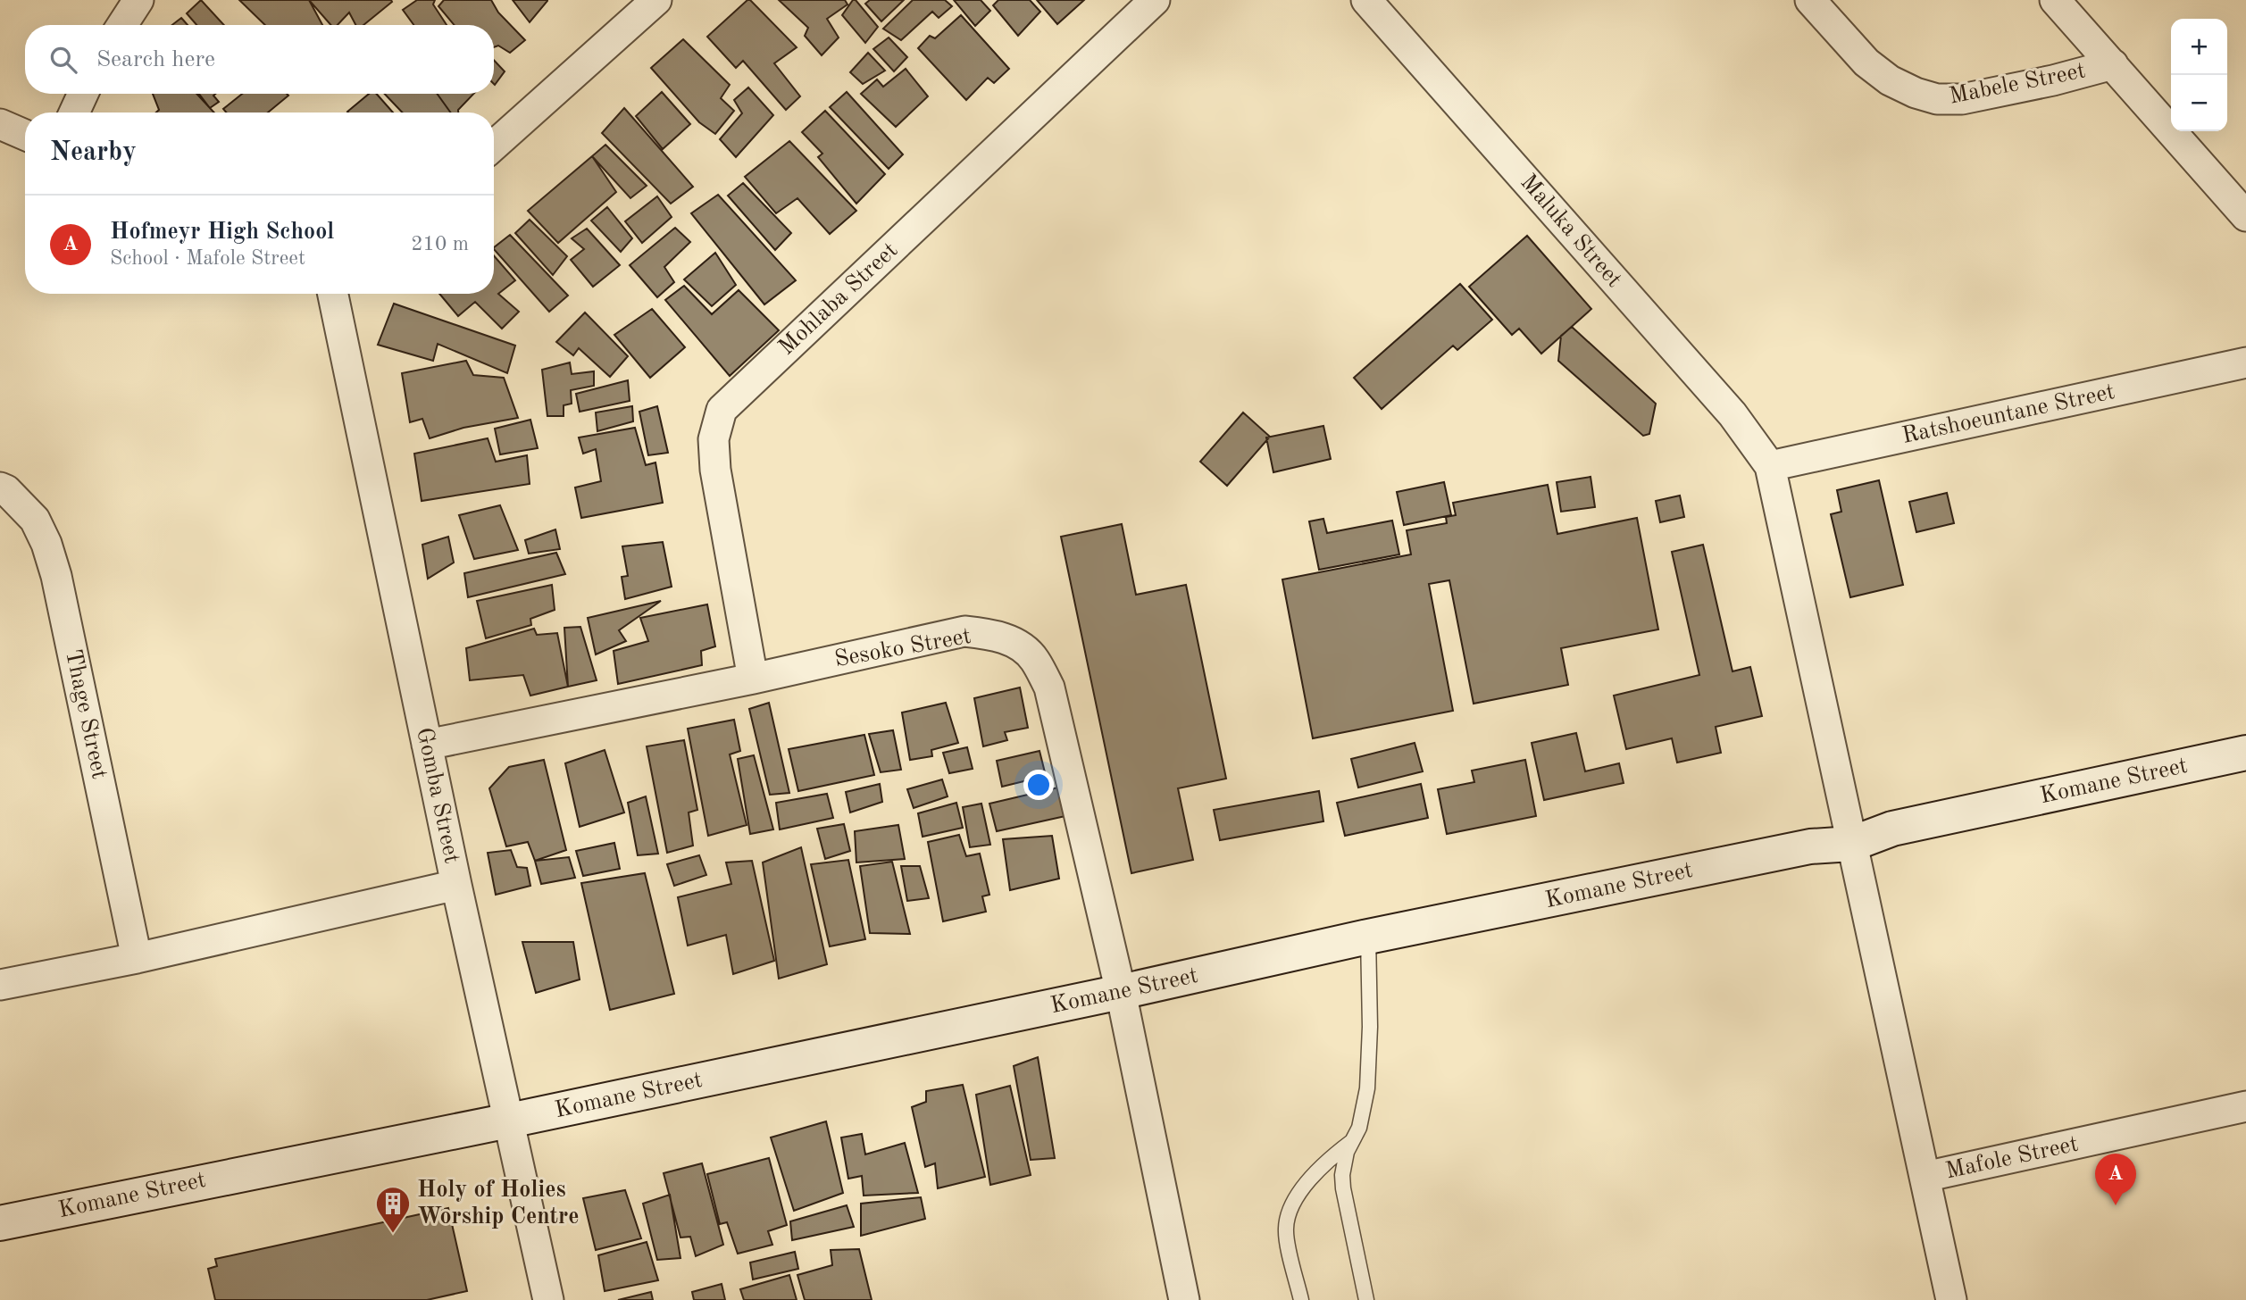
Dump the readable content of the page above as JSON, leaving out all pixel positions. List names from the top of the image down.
{
  "streets": {
    "street": [
      "Mabele Street",
      "Maluka Street",
      "Mohlaba Street",
      "Ratshoeuntane Street",
      "Sesoko Street",
      "Thage Street",
      "Komane Street",
      "Gomba Street",
      "Mafole Street"
    ]
  },
  "crossings": [
    ["Maluka Street", "Ratshoeuntane Street"],
    ["Mohlaba Street", "Sesoko Street"],
    ["Sesoko Street", "Komane Street"],
    ["Sesoko Street", "Gomba Street"],
    ["Komane Street", "Gomba Street"]
  ],
  "places": {
    "building": ["Holy of Holies Worship Centre"]
  },
  "page": {
    "map_buttons": ["+", "−"],
    "search": "Search here",
    "heading": "Nearby",
    "list": [
      {
        "mark": "A",
        "name": "Hofmeyr High School",
        "note": "School · Mafole Street",
        "value": "210 m"
      }
    ],
    "pins": "A"
  }
}
